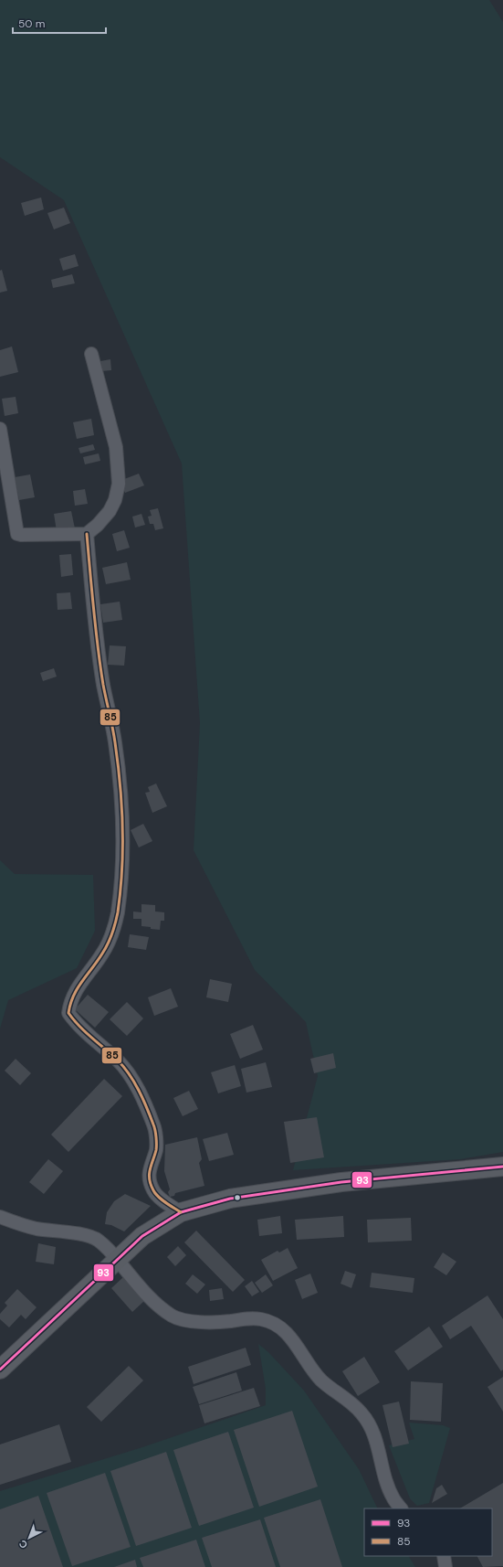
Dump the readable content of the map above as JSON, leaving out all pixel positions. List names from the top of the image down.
{
  "lines": ["transit line 85", "transit line 93"],
  "legend": ["93", "85"],
  "scale_bar": "50 m",
  "north": "bottom left"
}
